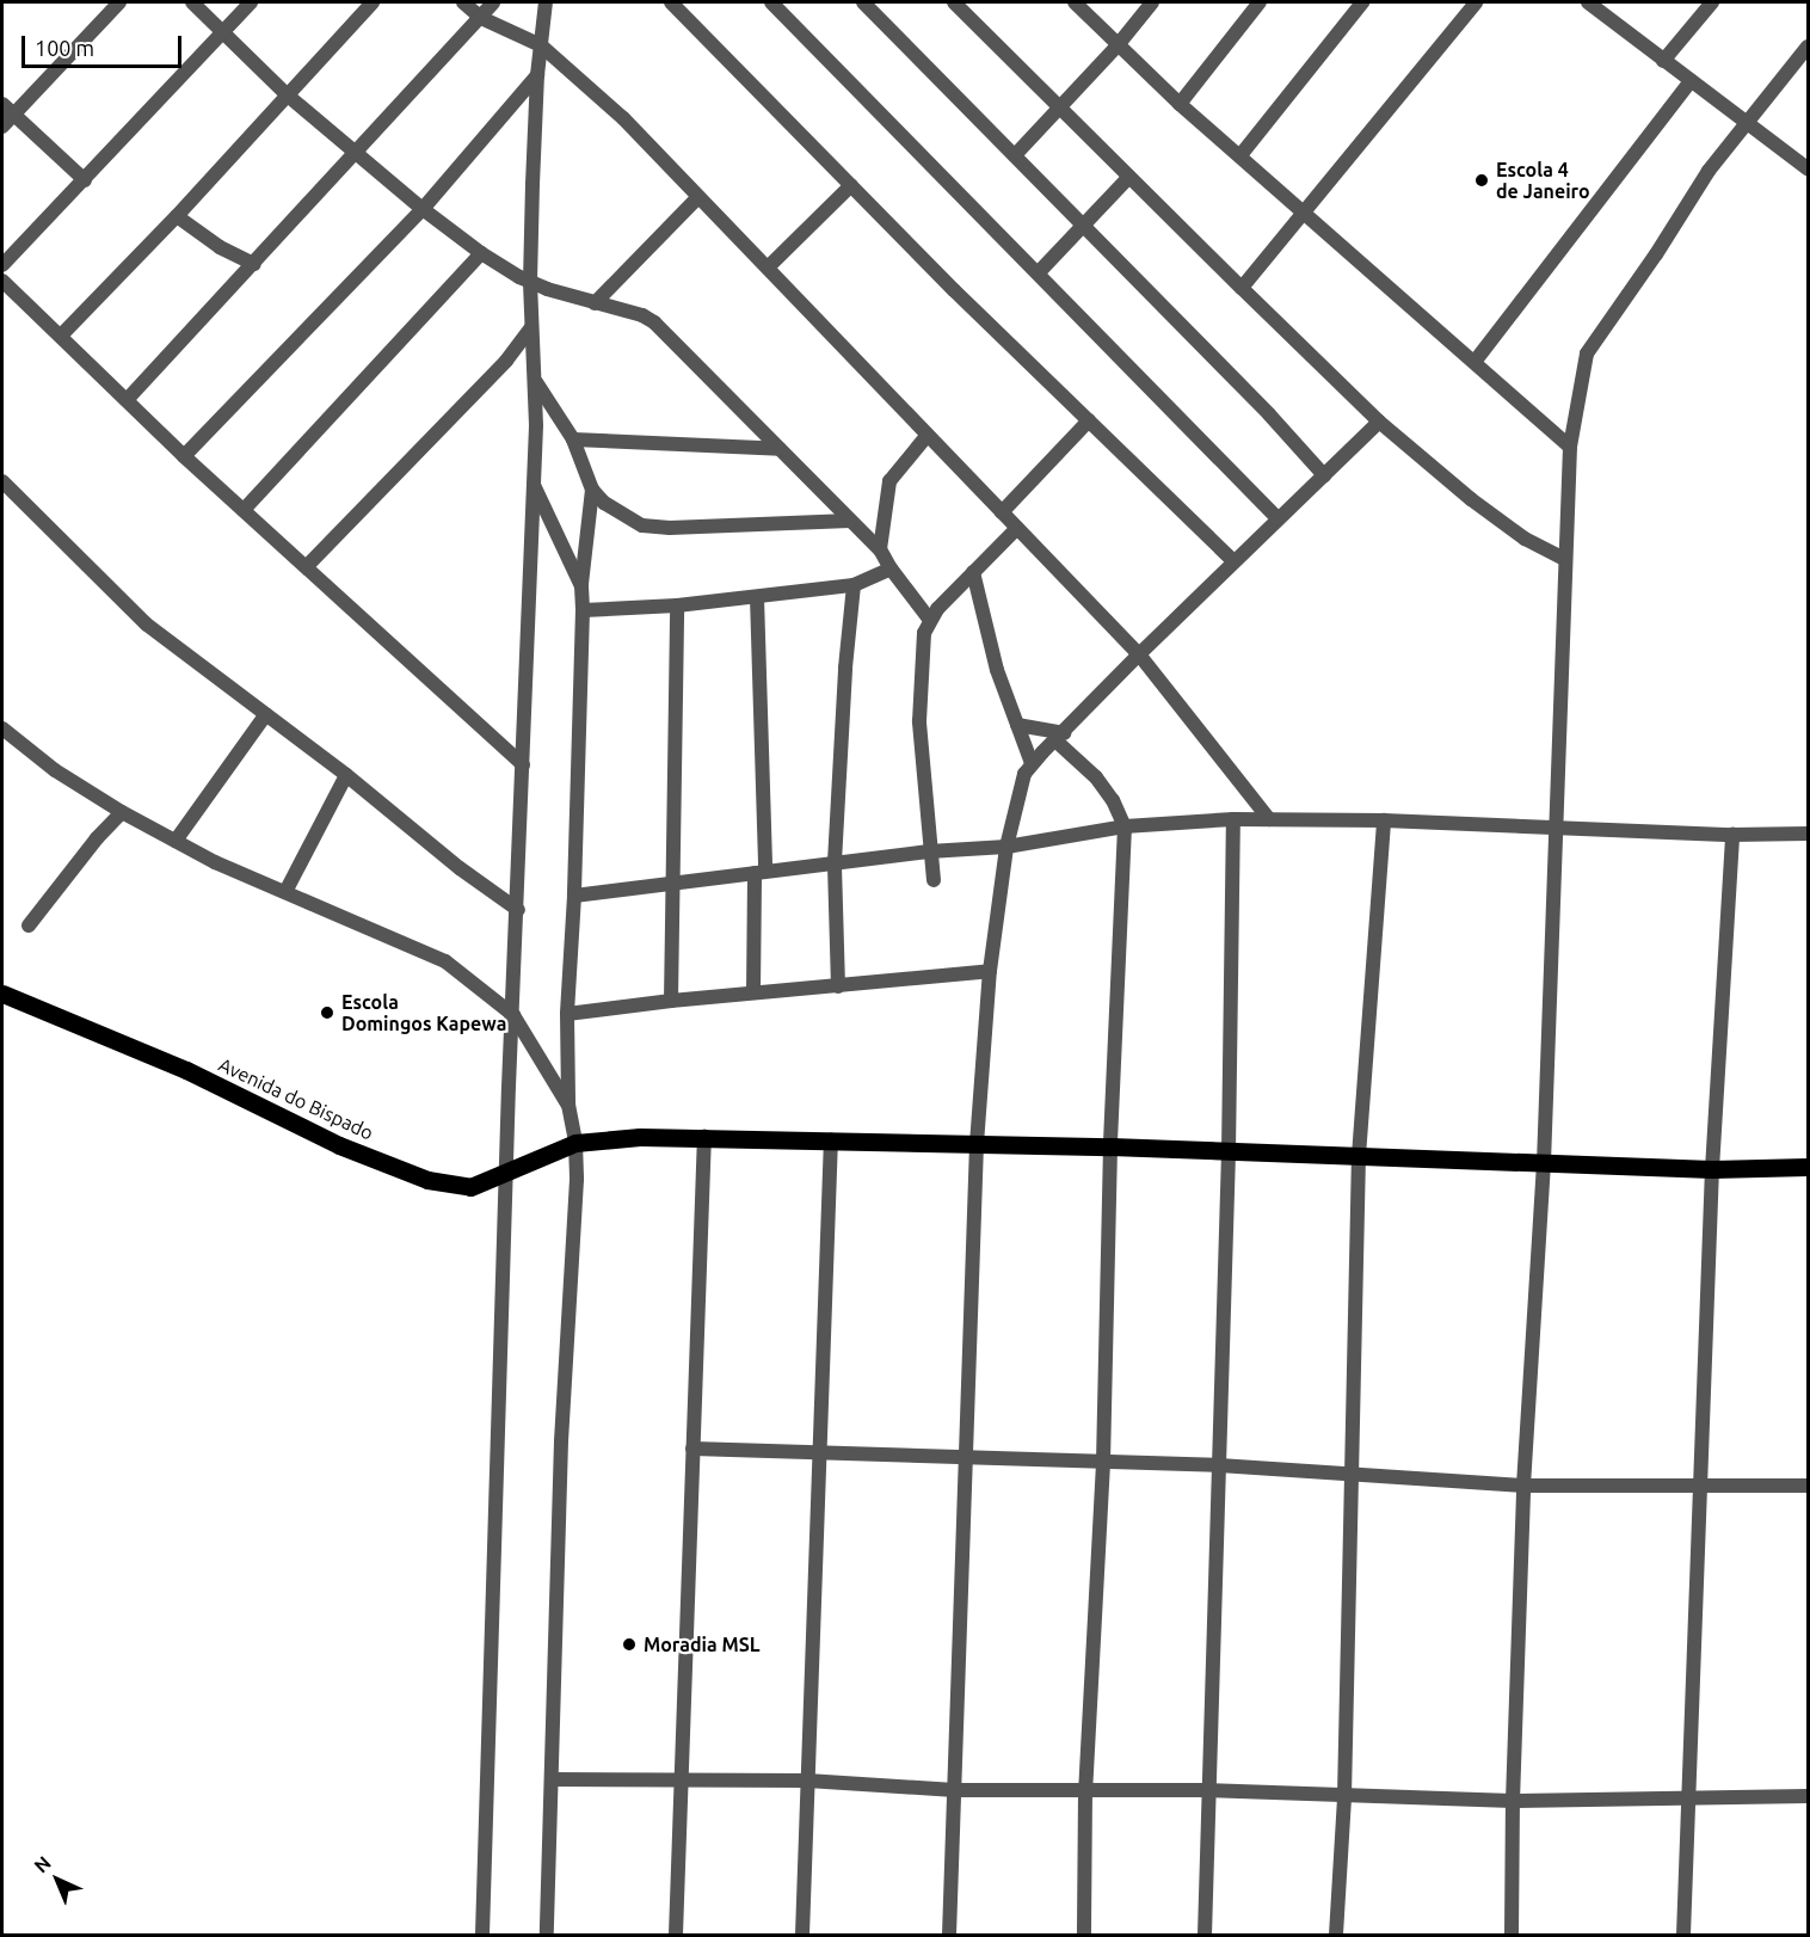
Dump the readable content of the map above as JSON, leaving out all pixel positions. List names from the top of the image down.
{
  "streets": {
    "main road": ["Avenida do Bispado"]
  },
  "places": ["Escola 4 de Janeiro", "Escola Domingos Kapewa", "Moradia MSL"],
  "scale_bar": "100 m",
  "north": "top left"
}
